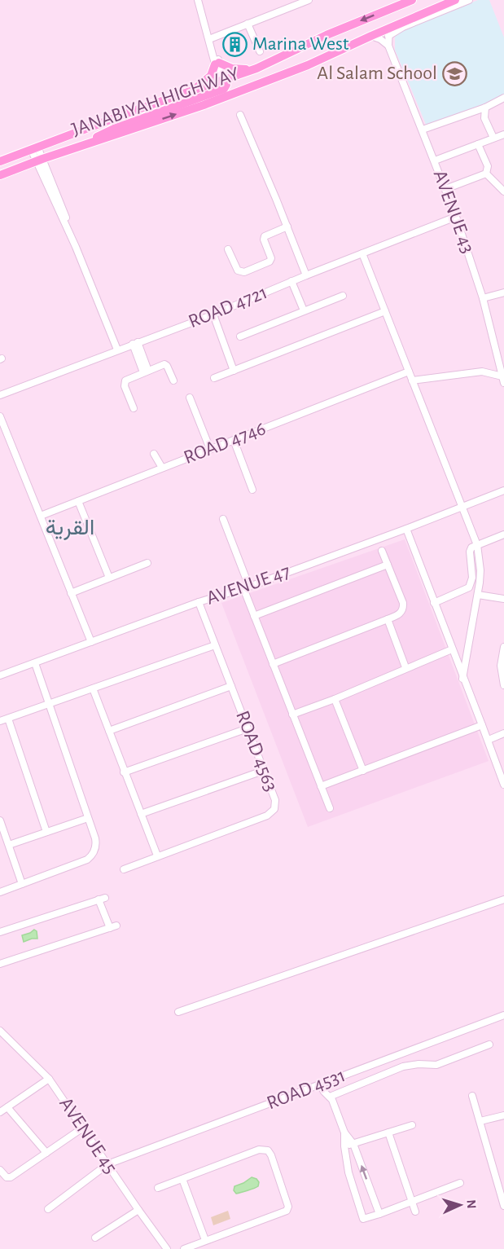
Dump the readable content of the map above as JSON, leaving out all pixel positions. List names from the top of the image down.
{
  "streets": {
    "main road": ["JANABIYAH HIGHWAY"],
    "street": [
      "AVENUE 43",
      "ROAD 4721",
      "ROAD 4746",
      "AVENUE 47",
      "ROAD 4563",
      "ROAD 4531",
      "AVENUE 45"
    ]
  },
  "crossings": [
    ["JANABIYAH HIGHWAY", "AVENUE 43"],
    ["AVENUE 43", "ROAD 4721"],
    ["AVENUE 47", "ROAD 4563"],
    ["ROAD 4531", "AVENUE 45"]
  ],
  "districts": ["القرية"],
  "places": {
    "building": ["Marina West"],
    "school or university": ["Al Salam School"]
  },
  "north": "right"
}
